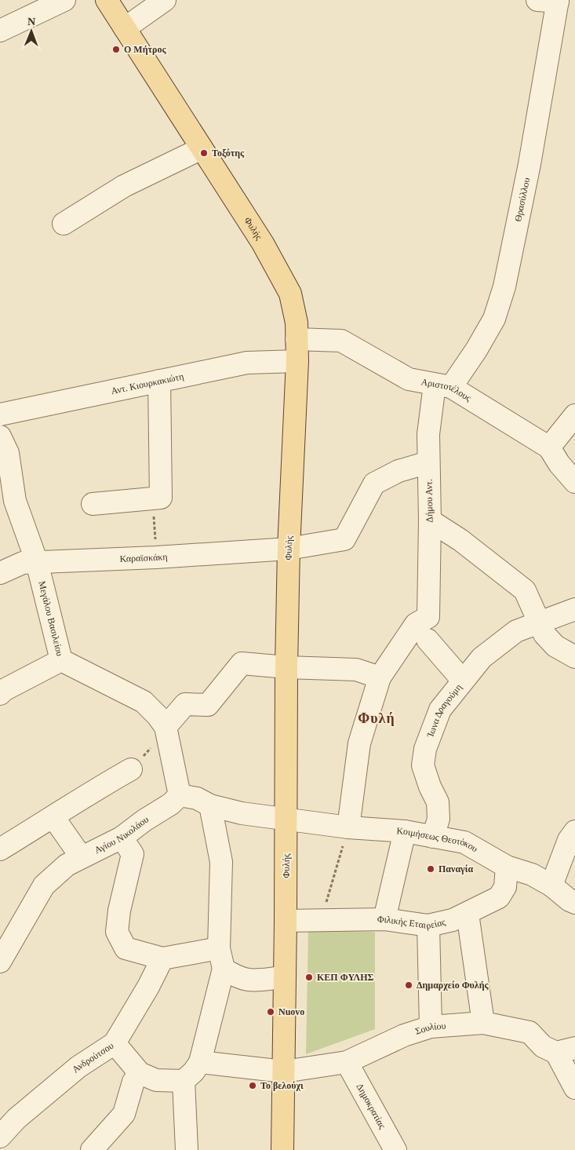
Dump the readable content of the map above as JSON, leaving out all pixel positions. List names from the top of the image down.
{
  "streets": {
    "main road": ["Φυλής"],
    "street": [
      "Θρασύλλου",
      "Αντ. Κιουρκακιώτη",
      "Αριστοτέλους",
      "Δήμου Αντ.",
      "Καραϊσκάκη",
      "Μεγάλου Βασιλείου",
      "Ίωνα Δραγούμη",
      "Αγίου Νικολάου",
      "Κοιμήσεως Θεοτόκου",
      "Φιλικής Εταιρείας",
      "Σουλίου",
      "Ανδρούτσου",
      "Δημοκρατίας"
    ]
  },
  "crossings": [
    ["Θρασύλλου", "Αριστοτέλους"],
    ["Θρασύλλου", "Δήμου Αντ."],
    ["Φυλής", "Αντ. Κιουρκακιώτη"],
    ["Φυλής", "Αριστοτέλους"],
    ["Φυλής", "Καραϊσκάκη"],
    ["Φυλής", "Κοιμήσεως Θεοτόκου"],
    ["Φυλής", "Φιλικής Εταιρείας"],
    ["Φυλής", "Σουλίου"],
    ["Αριστοτέλους", "Δήμου Αντ."],
    ["Δήμου Αντ.", "Καραϊσκάκη"],
    ["Καραϊσκάκη", "Μεγάλου Βασιλείου"],
    ["Μεγάλου Βασιλείου", "Αγίου Νικολάου"],
    ["Ίωνα Δραγούμη", "Κοιμήσεως Θεοτόκου"],
    ["Κοιμήσεως Θεοτόκου", "Φιλικής Εταιρείας"],
    ["Σουλίου", "Δημοκρατίας"]
  ],
  "districts": ["Φυλή"],
  "places": [
    "Ο Μήτρος",
    "Τοξότης",
    "Παναγία",
    "ΚΕΠ ΦΥΛΗΣ",
    "Δημαρχείο Φυλής",
    "Nuovo",
    "Το βελούχι"
  ],
  "north": "top"
}
